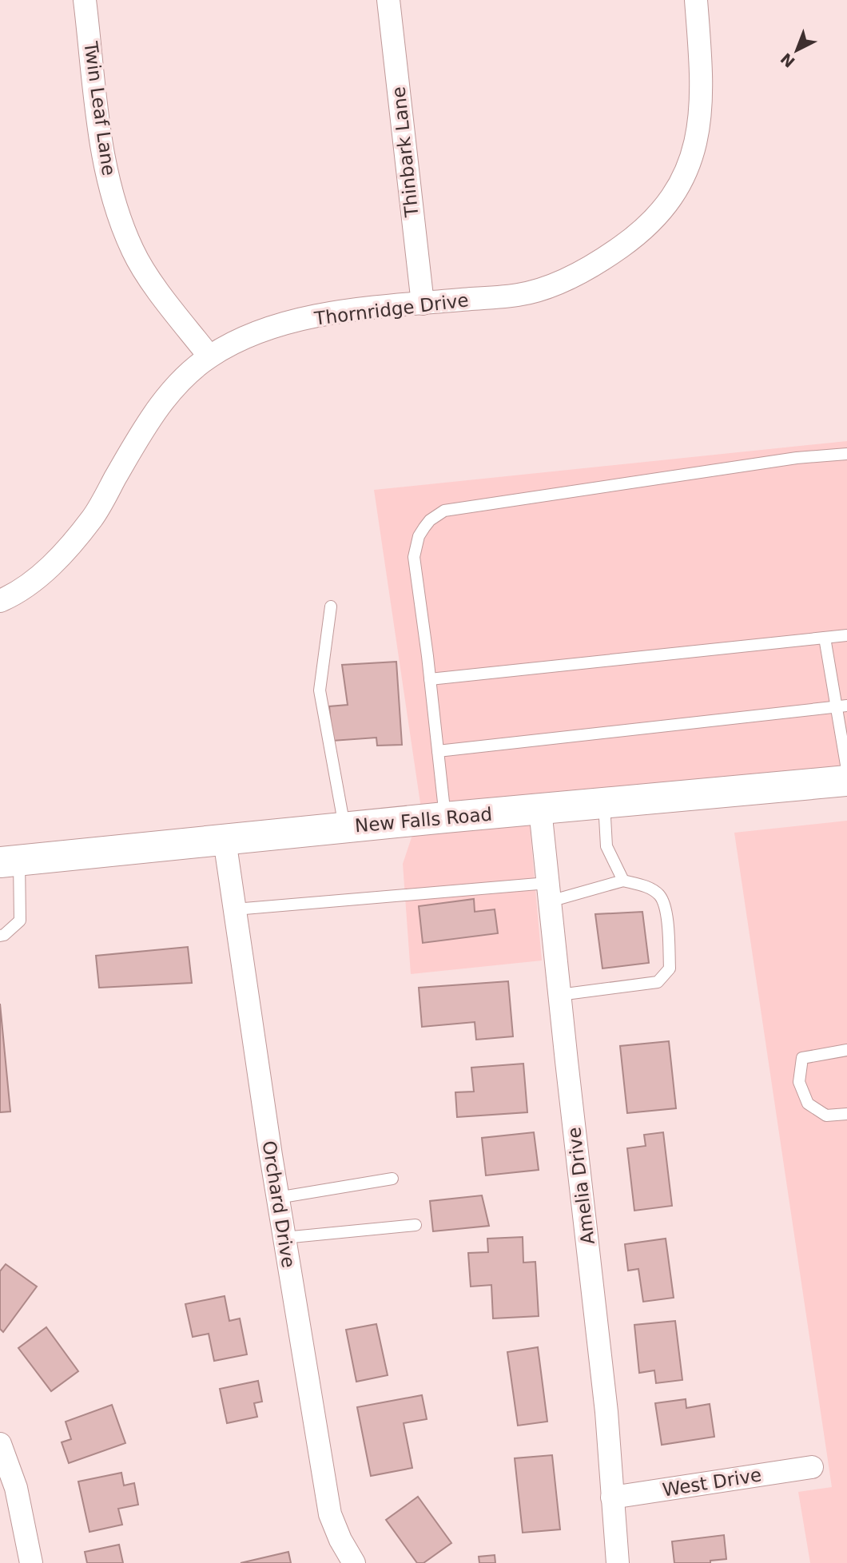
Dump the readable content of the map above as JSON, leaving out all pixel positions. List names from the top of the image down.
{
  "streets": {
    "main road": ["New Falls Road"],
    "street": [
      "Twin Leaf Lane",
      "Thinbark Lane",
      "Thornridge Drive",
      "Amelia Drive",
      "Orchard Drive",
      "West Drive"
    ]
  },
  "crossings": [
    ["Twin Leaf Lane", "Thornridge Drive"],
    ["Thinbark Lane", "Thornridge Drive"],
    ["New Falls Road", "Amelia Drive"],
    ["New Falls Road", "Orchard Drive"],
    ["Amelia Drive", "West Drive"]
  ],
  "north": "bottom left"
}
